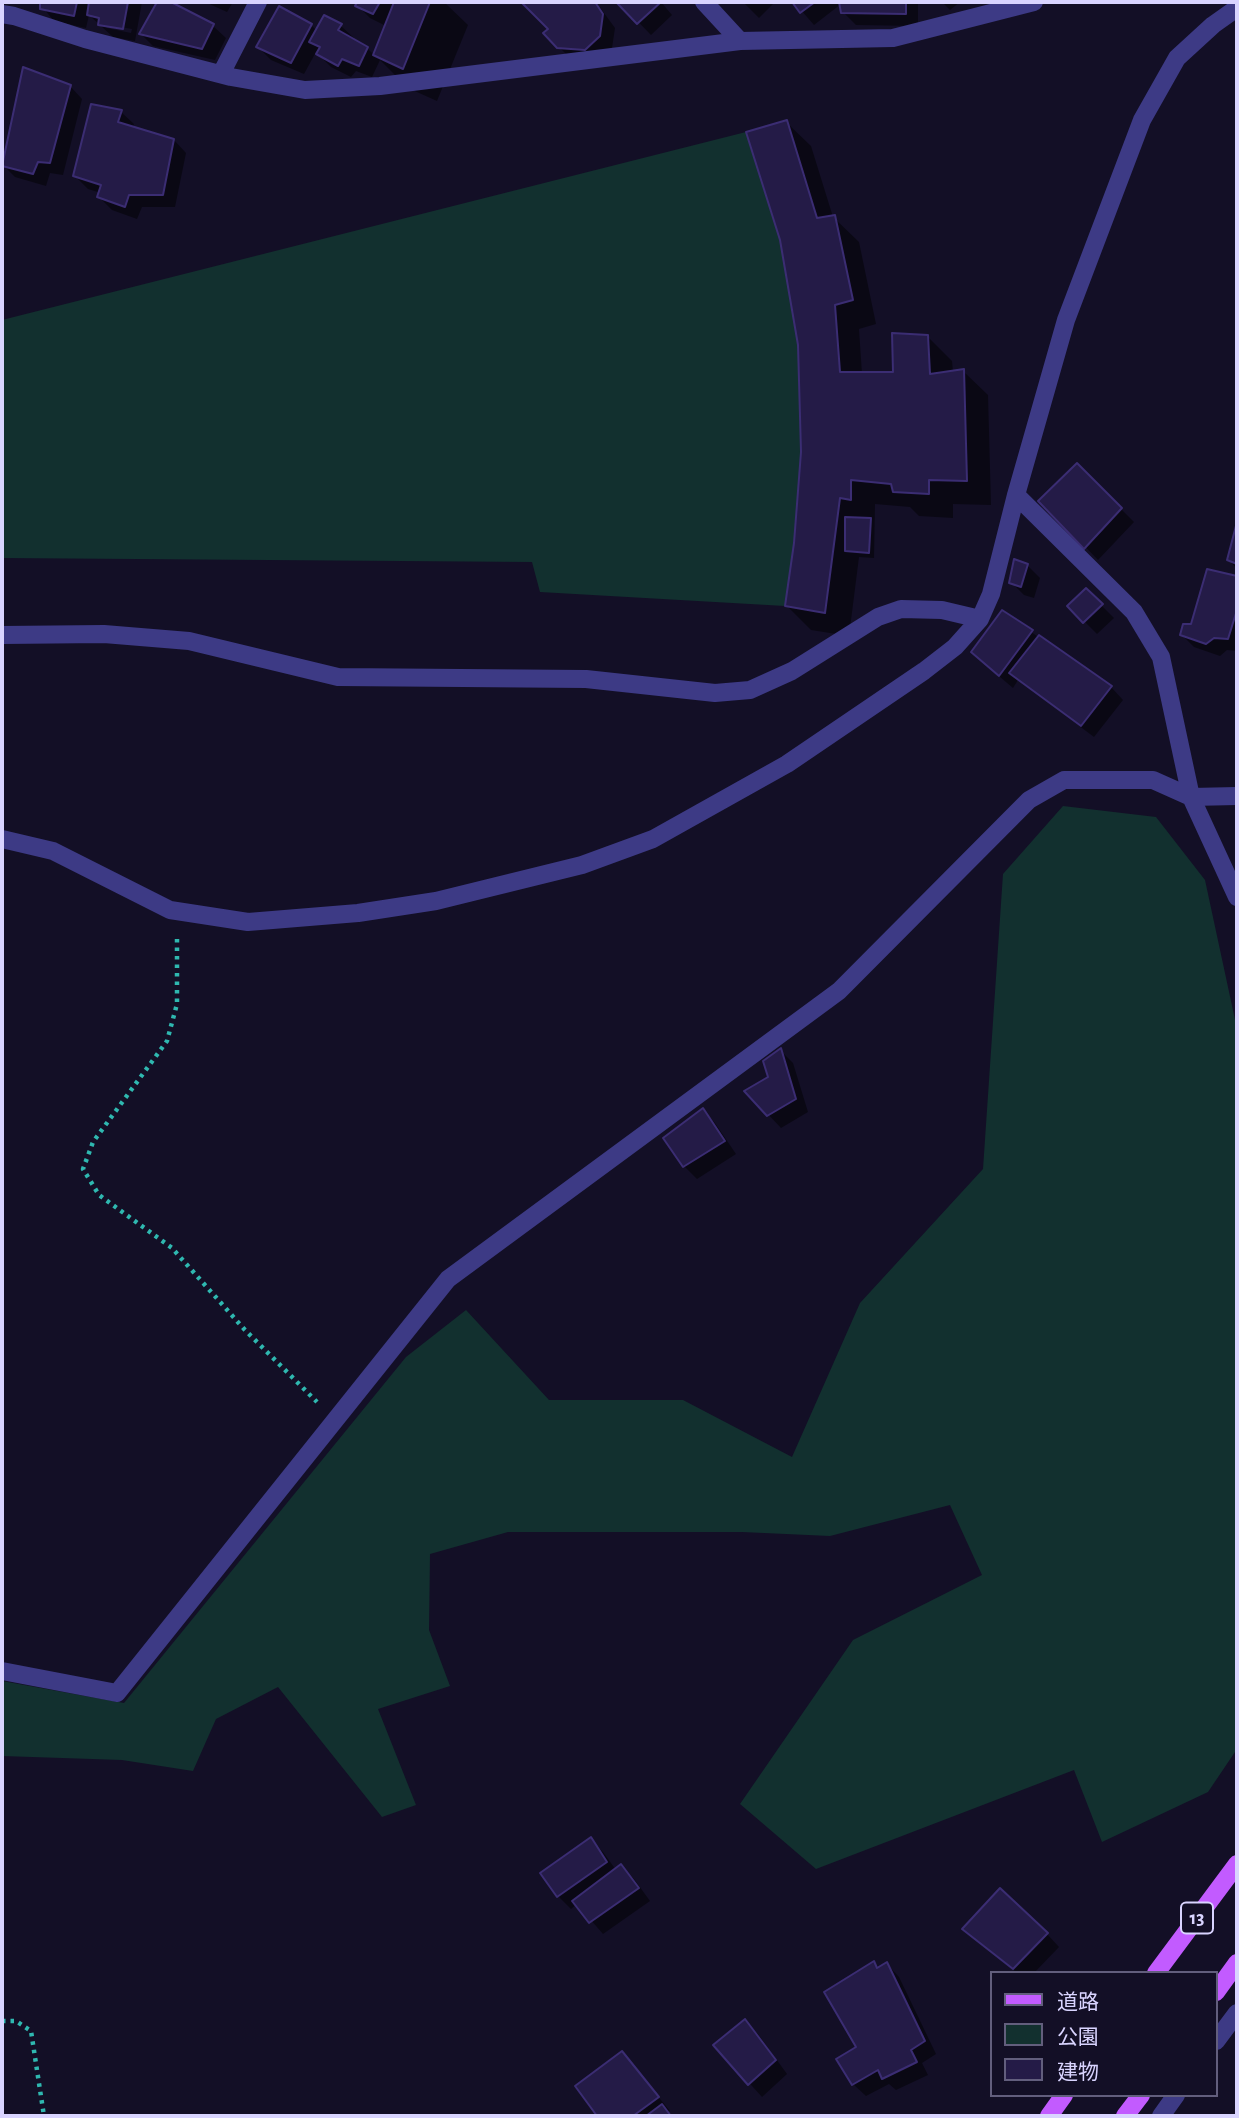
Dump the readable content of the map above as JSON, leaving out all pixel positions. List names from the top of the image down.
{
  "streets": {
    "main road": ["13"]
  },
  "legend": ["道路", "公園", "建物"]
}
